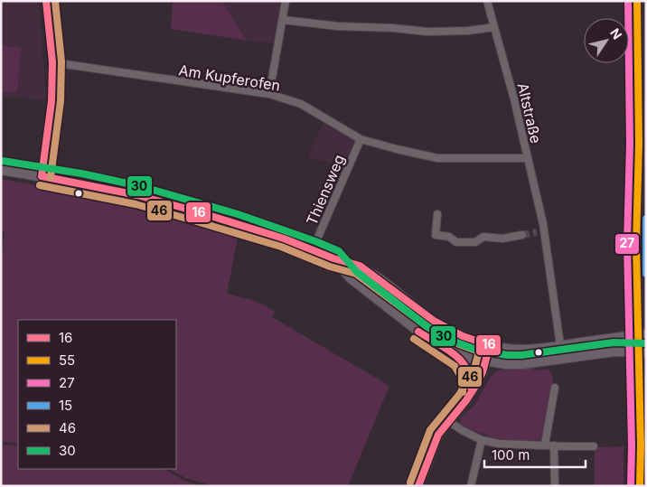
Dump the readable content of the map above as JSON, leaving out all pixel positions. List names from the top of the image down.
{
  "streets": {
    "street": ["Am Kupferofen", "Altstraße", "Thiensweg"]
  },
  "crossings": [
    ["Am Kupferofen", "Altstraße"],
    ["Am Kupferofen", "Thiensweg"]
  ],
  "lines": [
    "transit line 16",
    "transit line 55",
    "transit line 27",
    "transit line 46",
    "transit line 30",
    "transit line 15"
  ],
  "legend": [
    "16",
    "55",
    "27",
    "15",
    "46",
    "30"
  ],
  "scale_bar": "100 m",
  "north": "top right"
}
